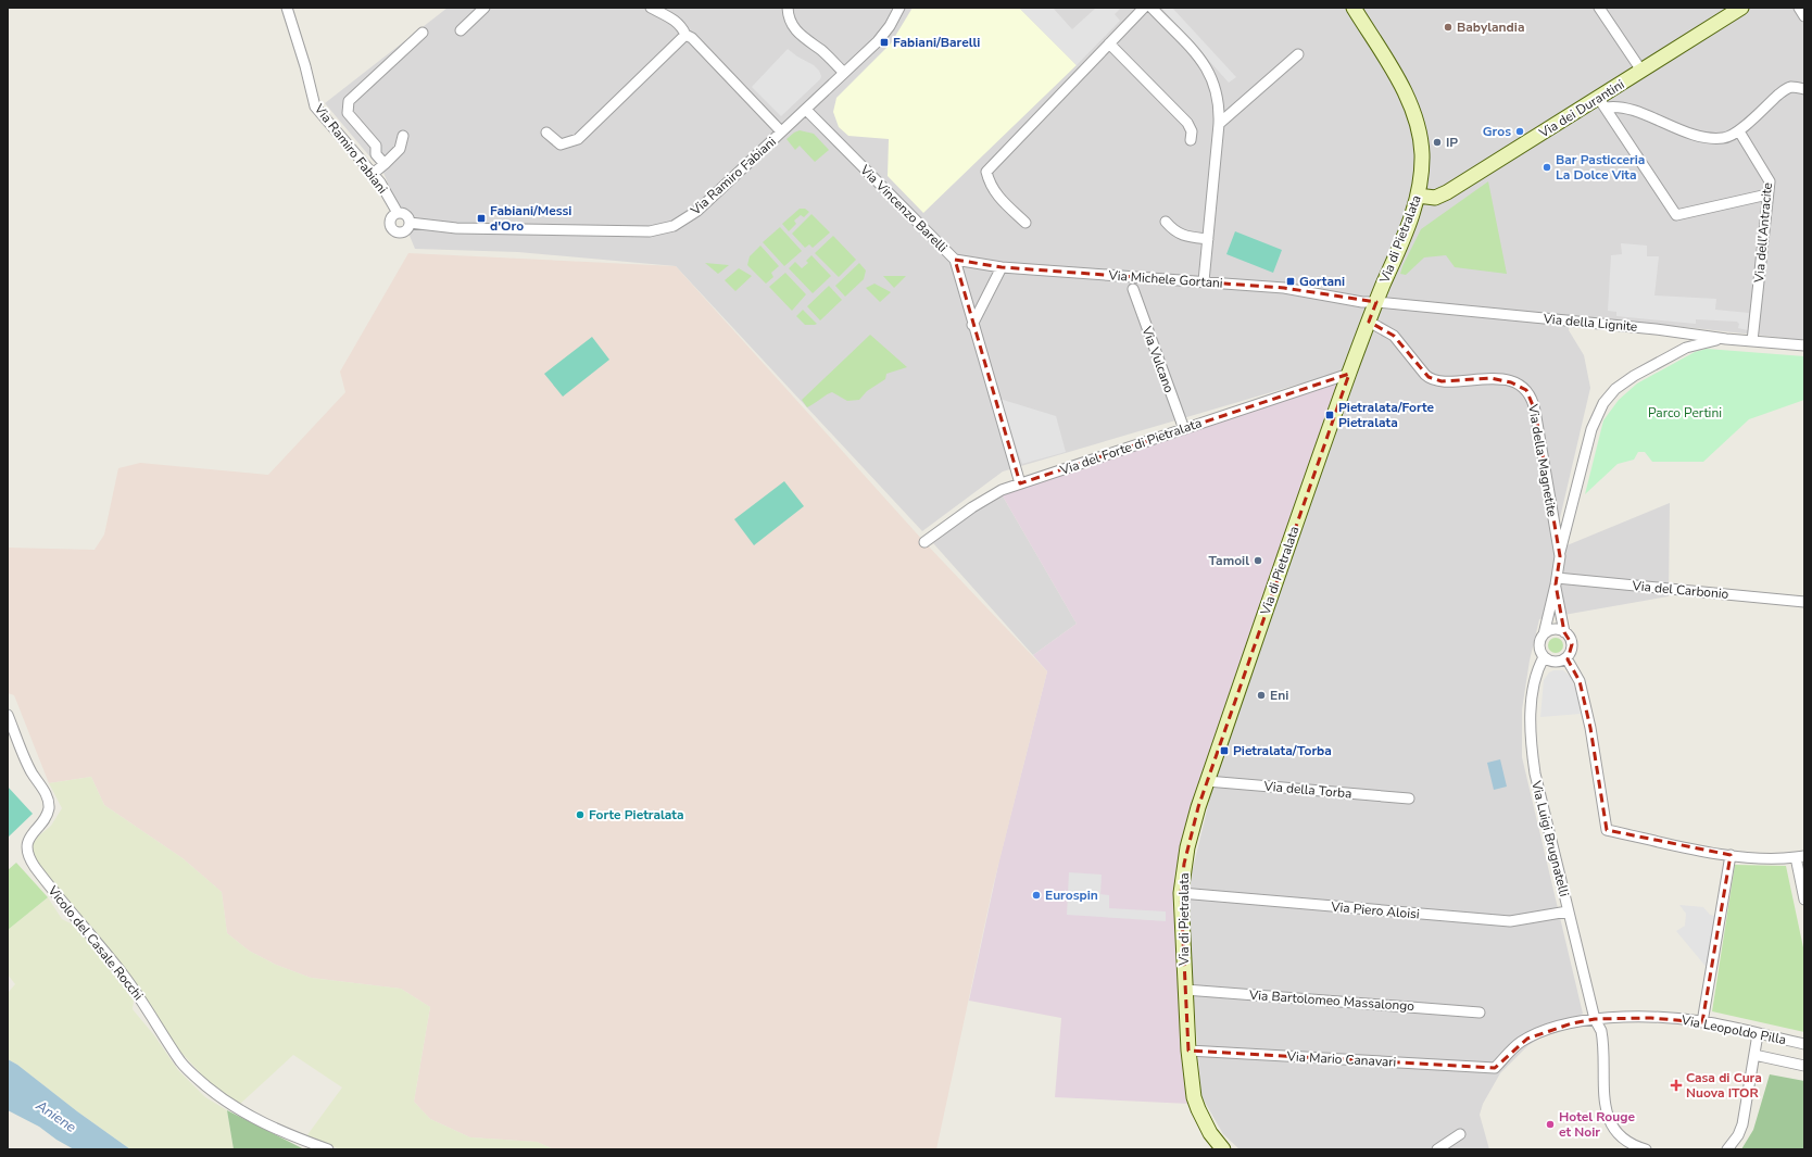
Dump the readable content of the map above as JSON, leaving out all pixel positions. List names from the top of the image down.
{
  "streets": {
    "street": [
      "Via dei Durantini",
      "Via Ramiro Fabiani",
      "Via Vincenzo Barelli",
      "Via dell'Antracite",
      "Via di Pietralata",
      "Via Michele Gortani",
      "Via della Lignite",
      "Via Vulcano",
      "Via del Forte di Pietralata",
      "Via della Magnetite",
      "Via del Carbonio",
      "Via della Torba",
      "Via Luigi Brugnatelli",
      "Via Piero Aloisi",
      "Vicolo del Casale Rocchi",
      "Via Bartolomeo Massalongo",
      "Via Leopoldo Pilla",
      "Via Mario Canavari"
    ]
  },
  "crossings": [
    ["Via dei Durantini", "Via di Pietralata"],
    ["Via Ramiro Fabiani", "Via Vincenzo Barelli"],
    ["Via Vincenzo Barelli", "Via Michele Gortani"],
    ["Via Vincenzo Barelli", "Via del Forte di Pietralata"],
    ["Via dell'Antracite", "Via della Lignite"],
    ["Via di Pietralata", "Via Michele Gortani"],
    ["Via di Pietralata", "Via della Lignite"],
    ["Via di Pietralata", "Via del Forte di Pietralata"],
    ["Via di Pietralata", "Via della Magnetite"],
    ["Via di Pietralata", "Via della Torba"],
    ["Via di Pietralata", "Via Piero Aloisi"],
    ["Via di Pietralata", "Via Bartolomeo Massalongo"],
    ["Via di Pietralata", "Via Mario Canavari"],
    ["Via Michele Gortani", "Via della Lignite"],
    ["Via Vulcano", "Via del Forte di Pietralata"],
    ["Via della Magnetite", "Via del Carbonio"],
    ["Via della Magnetite", "Via Luigi Brugnatelli"],
    ["Via Luigi Brugnatelli", "Via Piero Aloisi"],
    ["Via Luigi Brugnatelli", "Via Leopoldo Pilla"],
    ["Via Leopoldo Pilla", "Via Mario Canavari"]
  ],
  "water": ["Aniene"],
  "parks": ["Parco Pertini"],
  "places": {
    "other": [
      "Babylandia",
      "Gros",
      "IP",
      "Bar Pasticceria La Dolce Vita",
      "Tamoil",
      "Eni",
      "Forte Pietralata",
      "Eurospin",
      "Hotel Rouge et Noir"
    ],
    "transit": [
      "Fabiani/Barelli",
      "Fabiani/Messi d'Oro",
      "Gortani",
      "Pietralata/Forte Pietralata",
      "Pietralata/Torba"
    ],
    "health": ["Casa di Cura Nuova ITOR"]
  }
}
